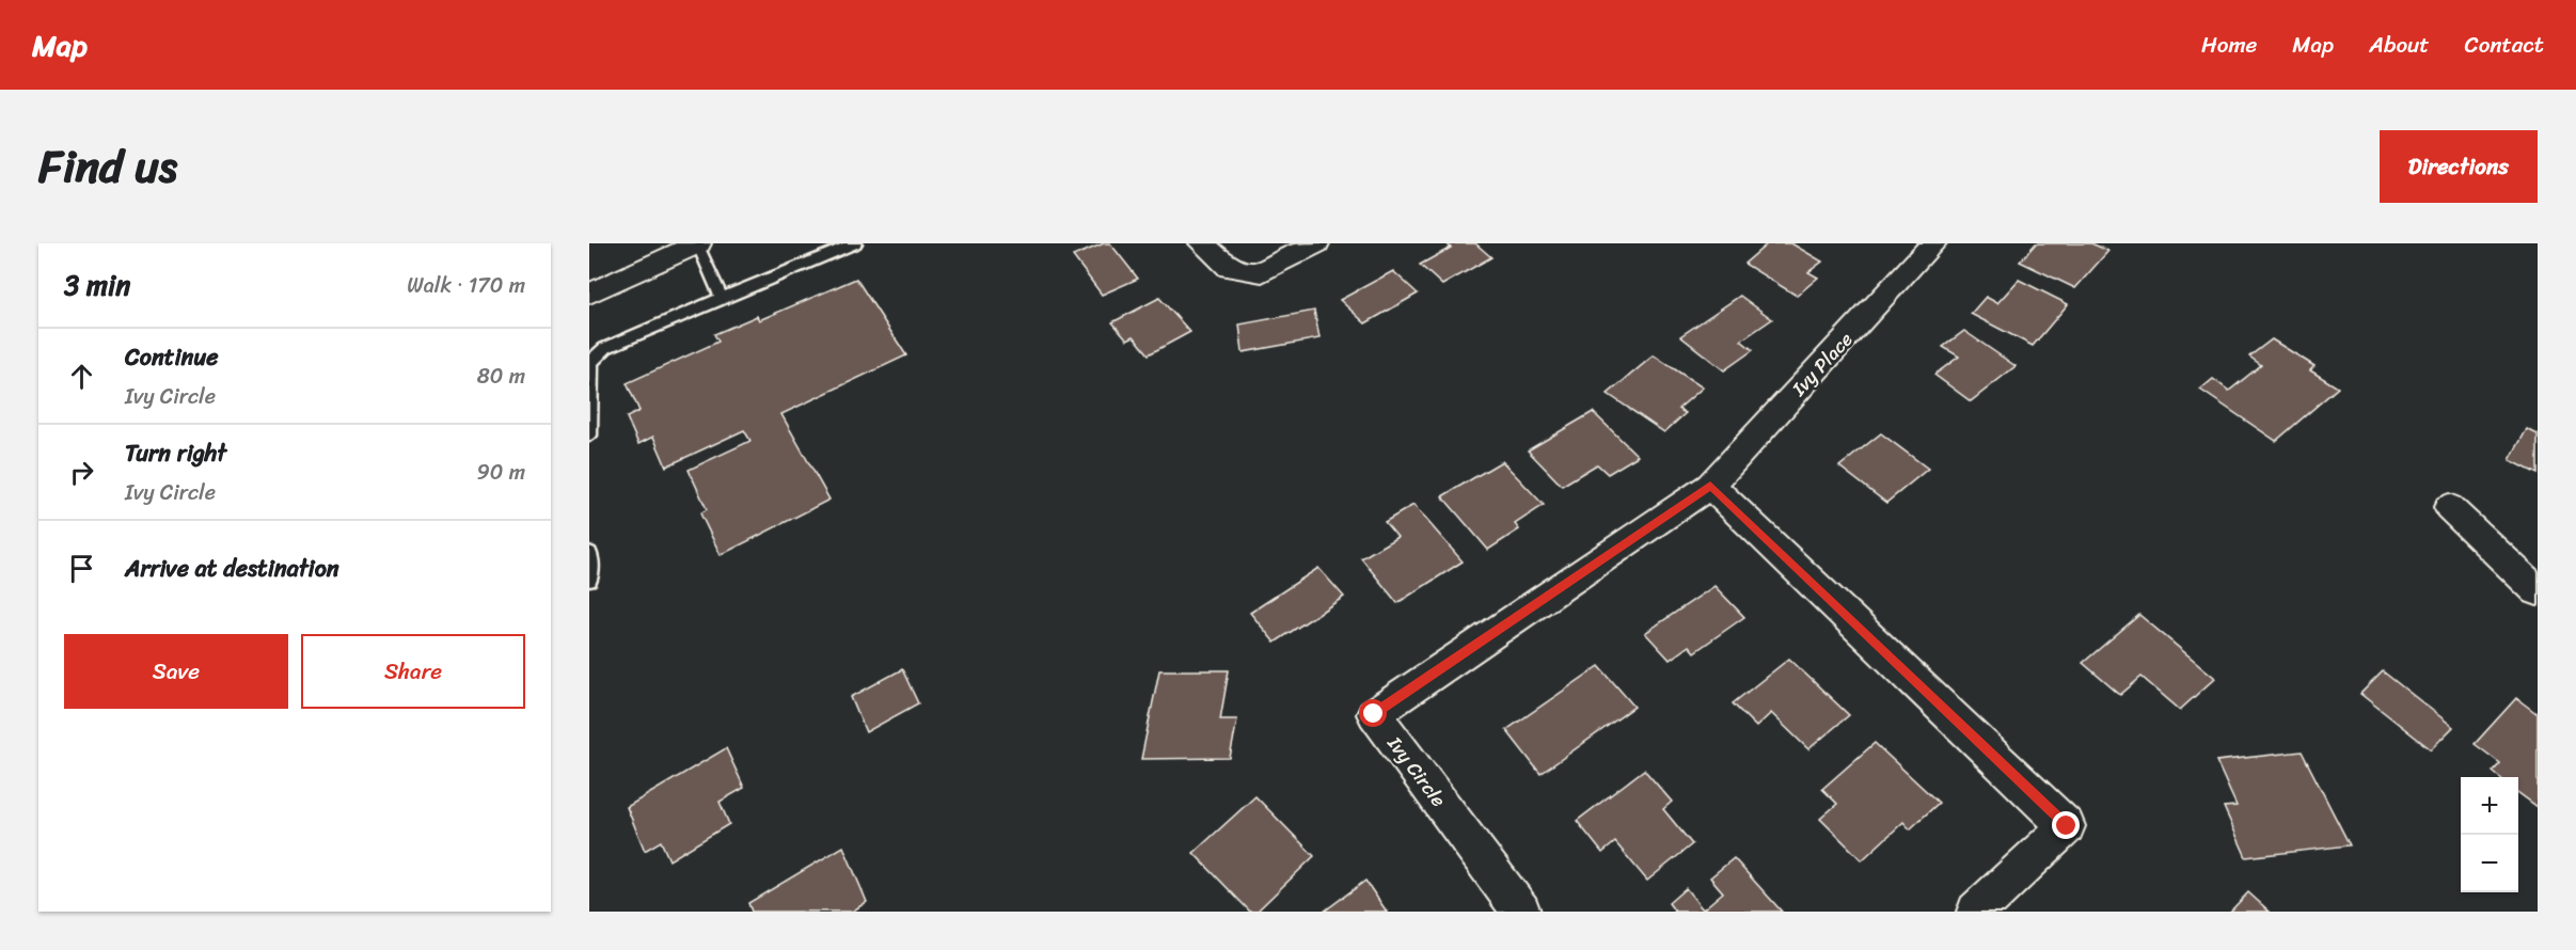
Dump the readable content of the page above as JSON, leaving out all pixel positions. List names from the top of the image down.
{
  "streets": {
    "street": ["Ivy Place", "Ivy Circle"]
  },
  "crossings": [
    ["Ivy Place", "Ivy Circle"]
  ],
  "page": {
    "header": "Map",
    "nav": [
      "Home",
      "Map",
      "About",
      "Contact"
    ],
    "title": "Find us",
    "buttons": [
      "Directions",
      ["Save", "Share"]
    ],
    "heading": ["3 min", "Walk · 170 m"],
    "list": [
      ["Continue", "Ivy Circle", "80 m"],
      ["Turn right", "Ivy Circle", "90 m"],
      "Arrive at destination"
    ],
    "map_buttons": ["+", "−"]
  }
}
